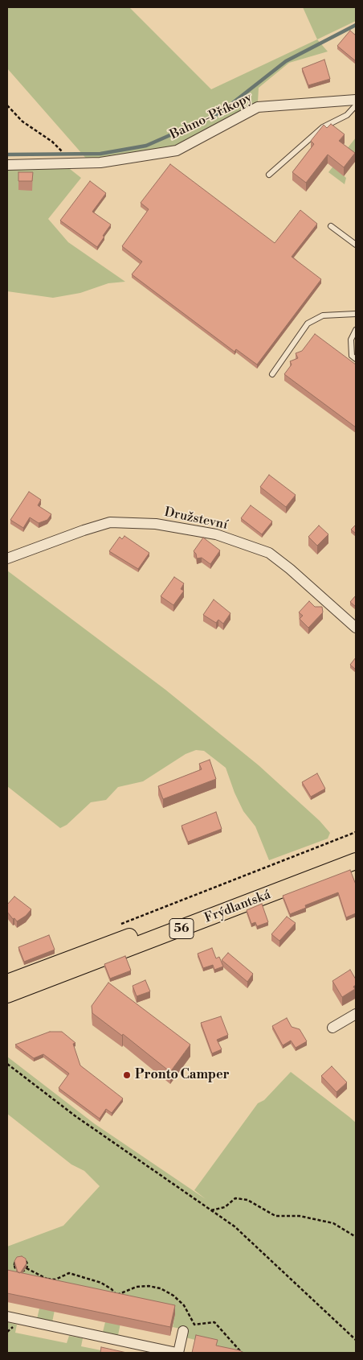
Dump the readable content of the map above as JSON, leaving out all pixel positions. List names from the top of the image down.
{
  "streets": {
    "main road": ["Frýdlantská", "56"],
    "street": ["Bahno-Příkopy", "Družstevní"]
  },
  "places": ["Pronto Camper"]
}
